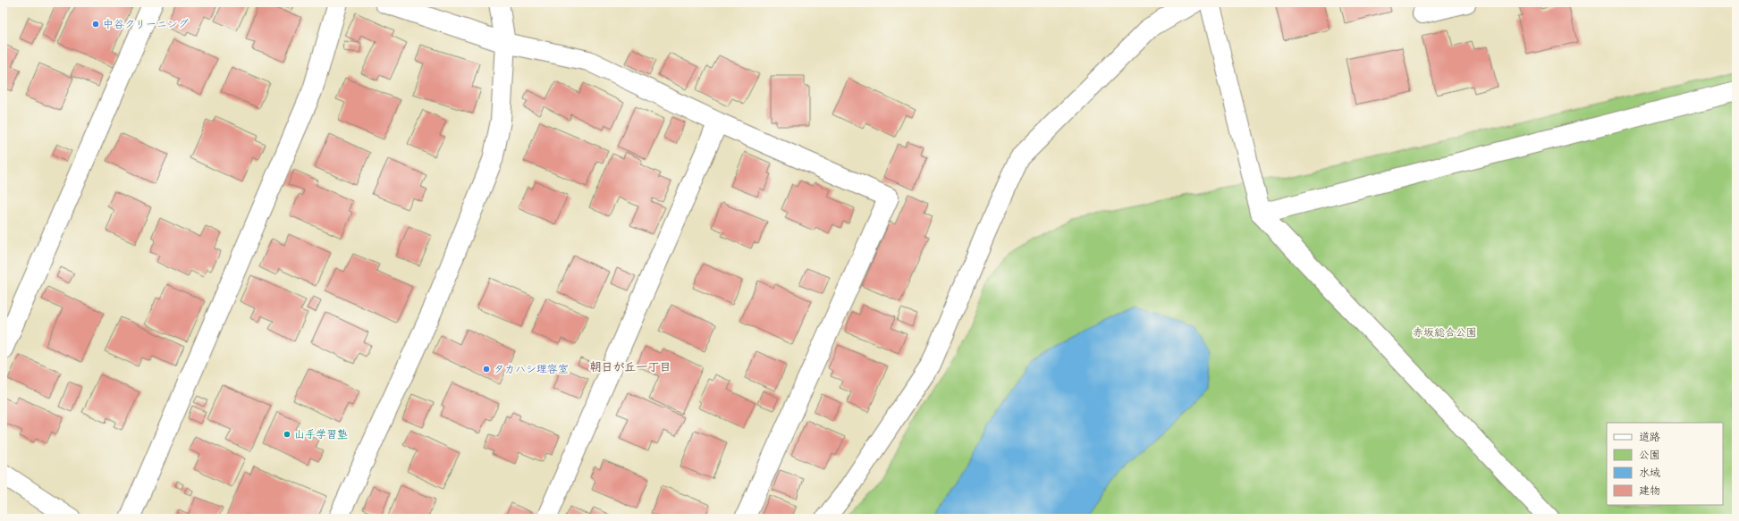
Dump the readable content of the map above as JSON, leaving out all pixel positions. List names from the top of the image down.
{
  "districts": ["朝日が丘一丁目"],
  "parks": ["赤坂総合公園"],
  "places": ["中谷クリーニング", "タカハシ理容室", "山手学習塾"],
  "legend": [
    "道路",
    "公園",
    "水域",
    "建物"
  ]
}
